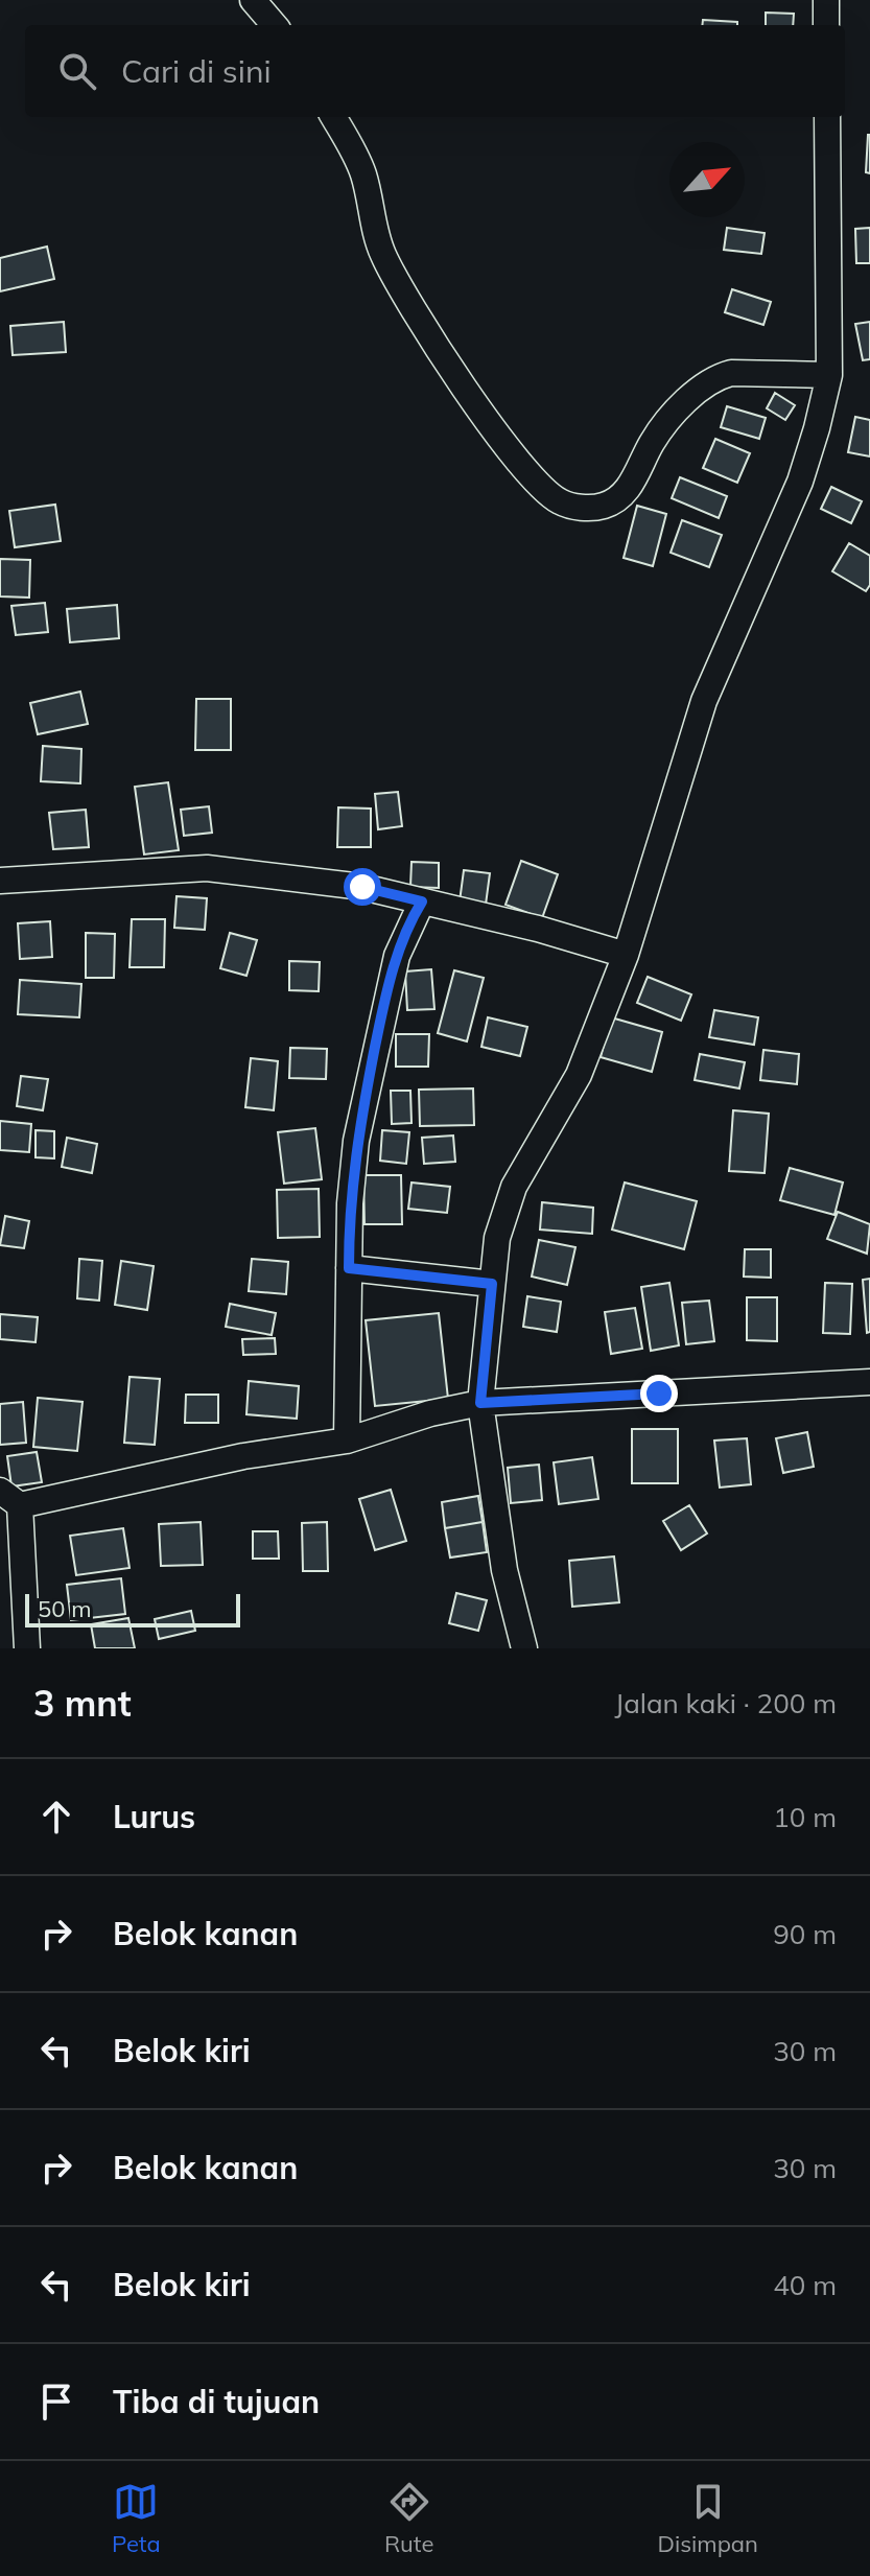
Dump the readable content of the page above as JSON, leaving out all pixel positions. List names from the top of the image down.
{
  "scale_bar": "50 m",
  "north": "top right",
  "page": {
    "search": "Cari di sini",
    "scale": "50 m",
    "heading": ["3 mnt", "Jalan kaki · 200 m"],
    "list": [
      ["Lurus", "10 m"],
      ["Belok kanan", "90 m"],
      ["Belok kiri", "30 m"],
      ["Belok kanan", "30 m"],
      ["Belok kiri", "40 m"],
      "Tiba di tujuan"
    ],
    "nav": ["Peta", "Rute", "Disimpan"]
  }
}
